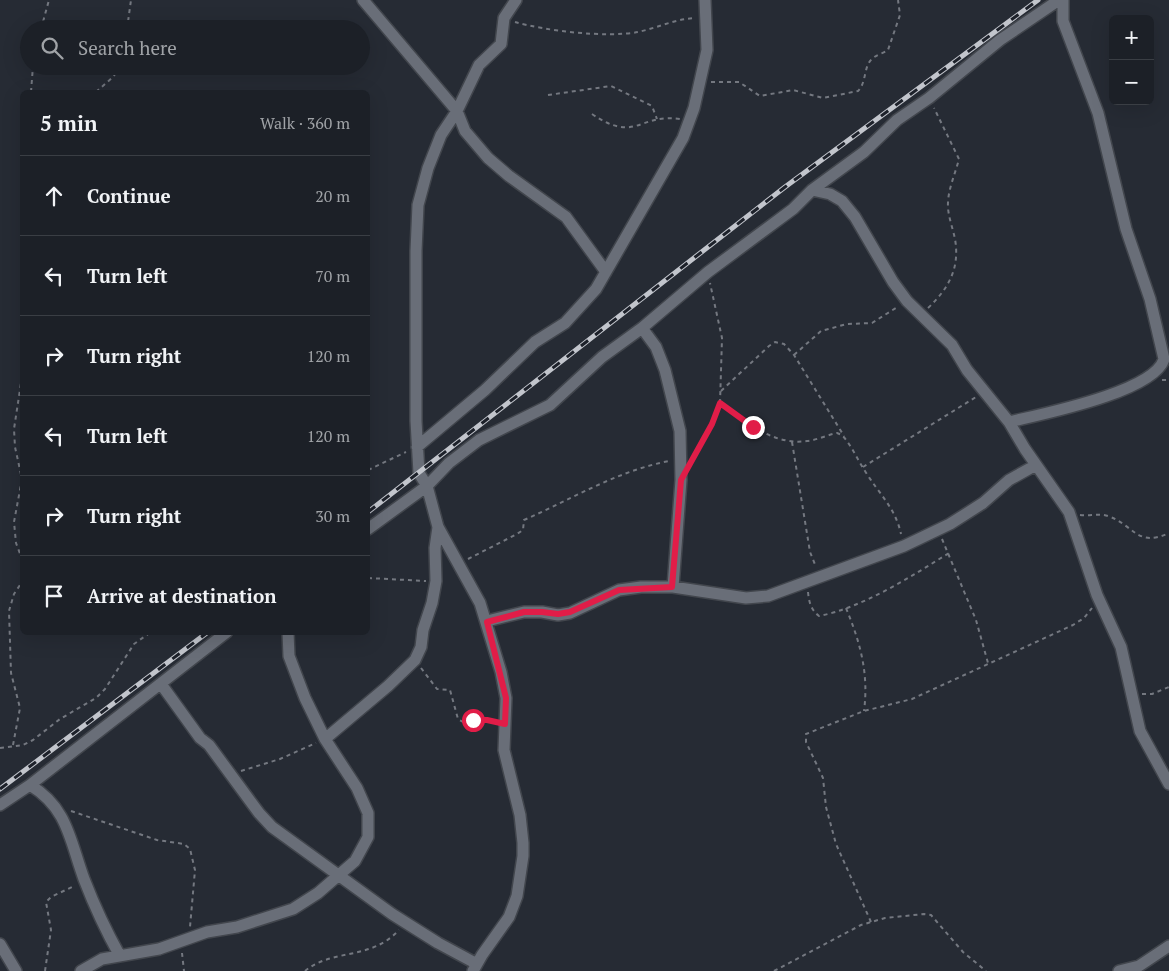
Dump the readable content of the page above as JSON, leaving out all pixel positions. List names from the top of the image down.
{
  "page": {
    "map_buttons": ["+", "−"],
    "search": "Search here",
    "heading": ["5 min", "Walk · 360 m"],
    "list": [
      ["Continue", "20 m"],
      ["Turn left", "70 m"],
      ["Turn right", "120 m"],
      ["Turn left", "120 m"],
      ["Turn right", "30 m"],
      "Arrive at destination"
    ]
  }
}
